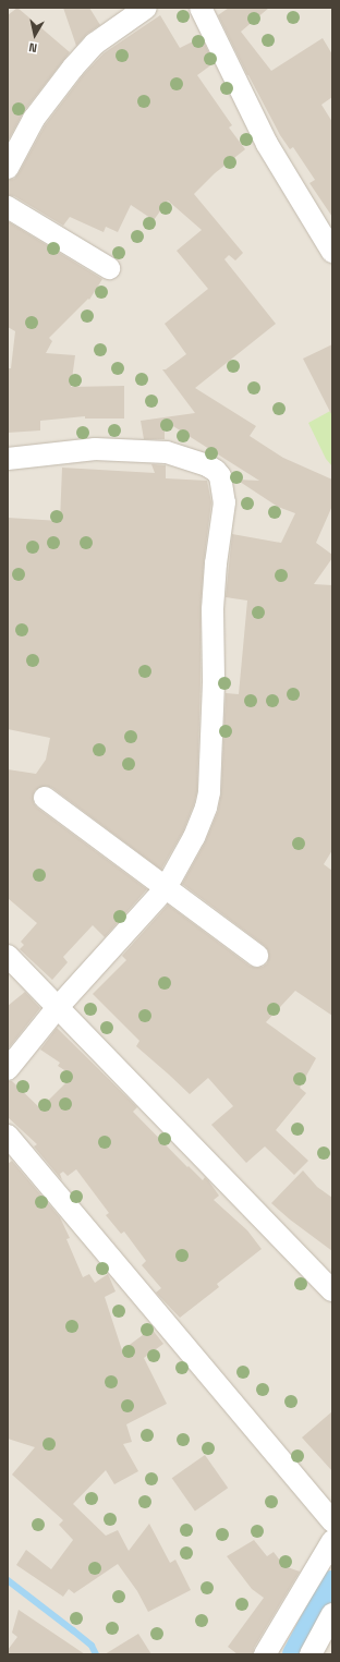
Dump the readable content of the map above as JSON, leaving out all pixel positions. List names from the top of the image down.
{
  "north": "bottom"
}
